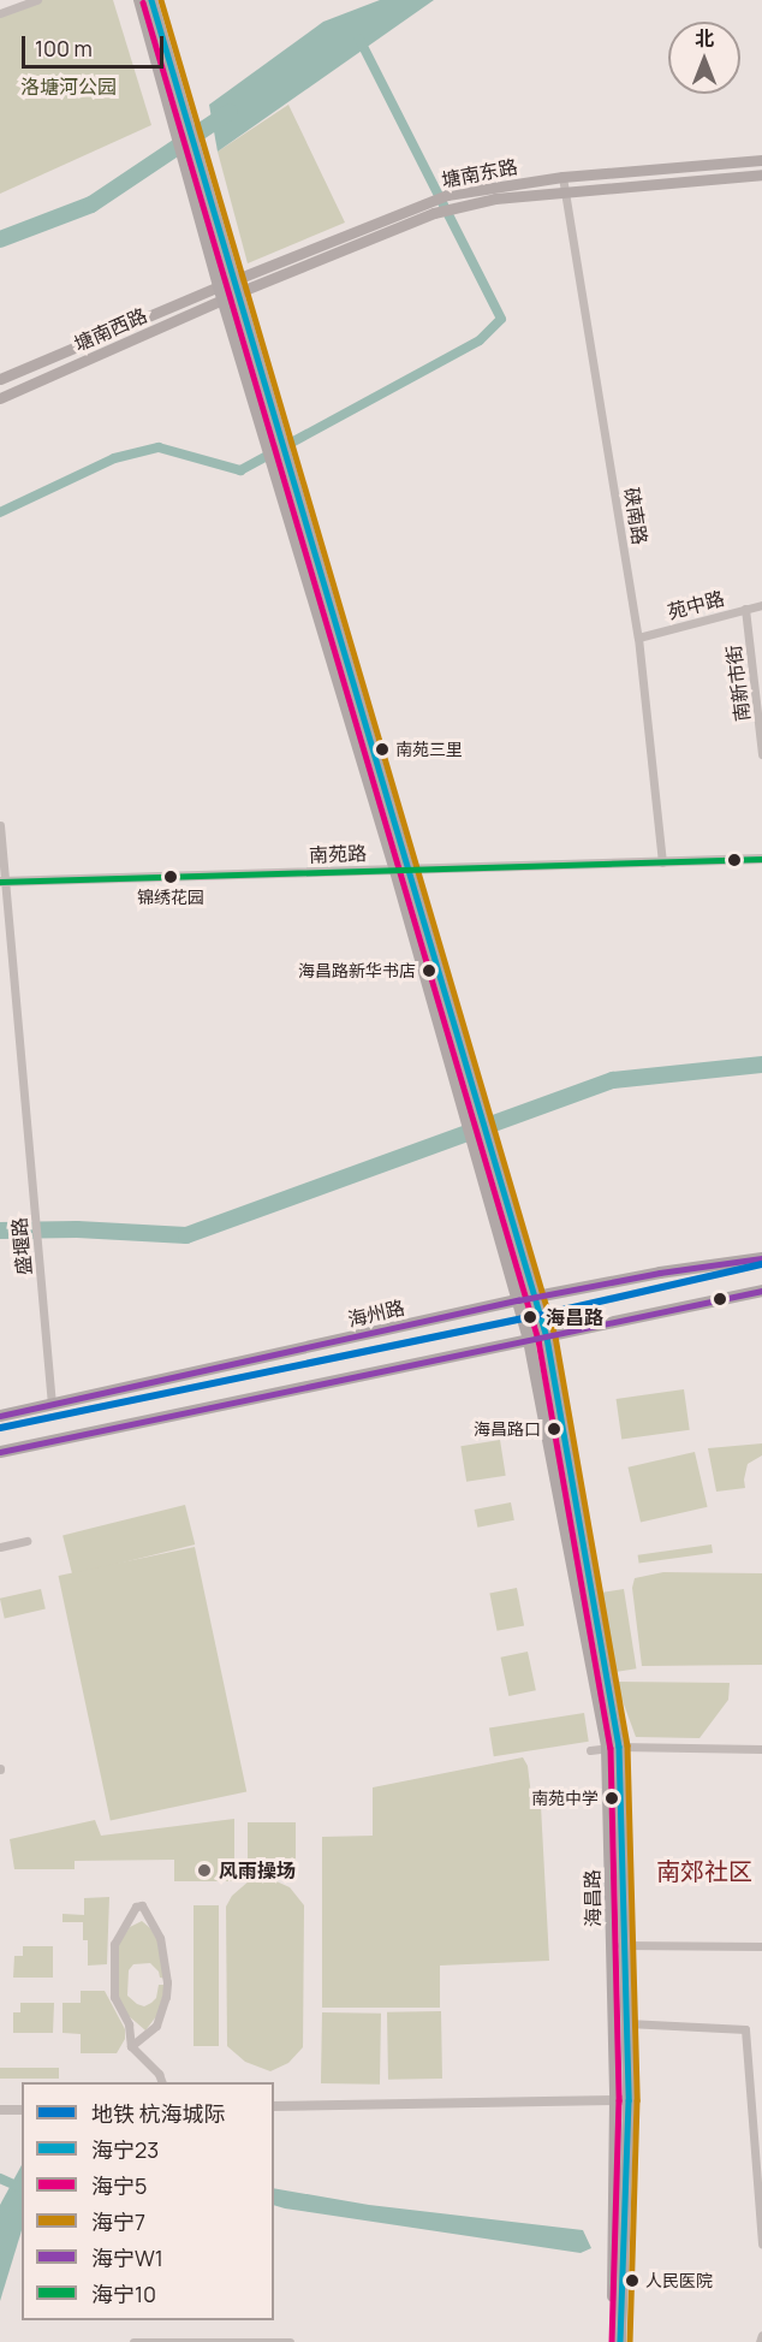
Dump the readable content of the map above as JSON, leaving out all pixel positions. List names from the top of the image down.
{
  "streets": {
    "main road": [
      "塘南东路",
      "塘南西路",
      "海州路",
      "海昌路"
    ],
    "street": [
      "硖南路",
      "苑中路",
      "南新市街",
      "南苑路",
      "盛堰路"
    ]
  },
  "crossings": [
    ["塘南东路", "塘南西路"],
    ["塘南东路", "硖南路"],
    ["塘南东路", "海昌路"],
    ["塘南西路", "海昌路"],
    ["硖南路", "苑中路"],
    ["硖南路", "南苑路"],
    ["苑中路", "南新市街"],
    ["南苑路", "盛堰路"],
    ["南苑路", "海昌路"],
    ["盛堰路", "海州路"],
    ["海州路", "海昌路"]
  ],
  "districts": ["南郊社区"],
  "parks": ["洛塘河公园"],
  "places": [
    "南苑三里",
    "锦绣花园",
    "海昌路新华书店",
    "海昌路",
    "海昌路口",
    "南苑中学",
    "风雨操场",
    "人民医院"
  ],
  "lines": [
    "transit line 海宁23",
    "transit line 海宁7",
    "transit line 海宁5",
    "transit line 海宁10",
    "transit line 海宁W1",
    "metro line 杭海城际"
  ],
  "legend": [
    "地铁 杭海城际",
    "海宁23",
    "海宁5",
    "海宁7",
    "海宁W1",
    "海宁10"
  ],
  "scale_bar": "100 m",
  "north": "top"
}
